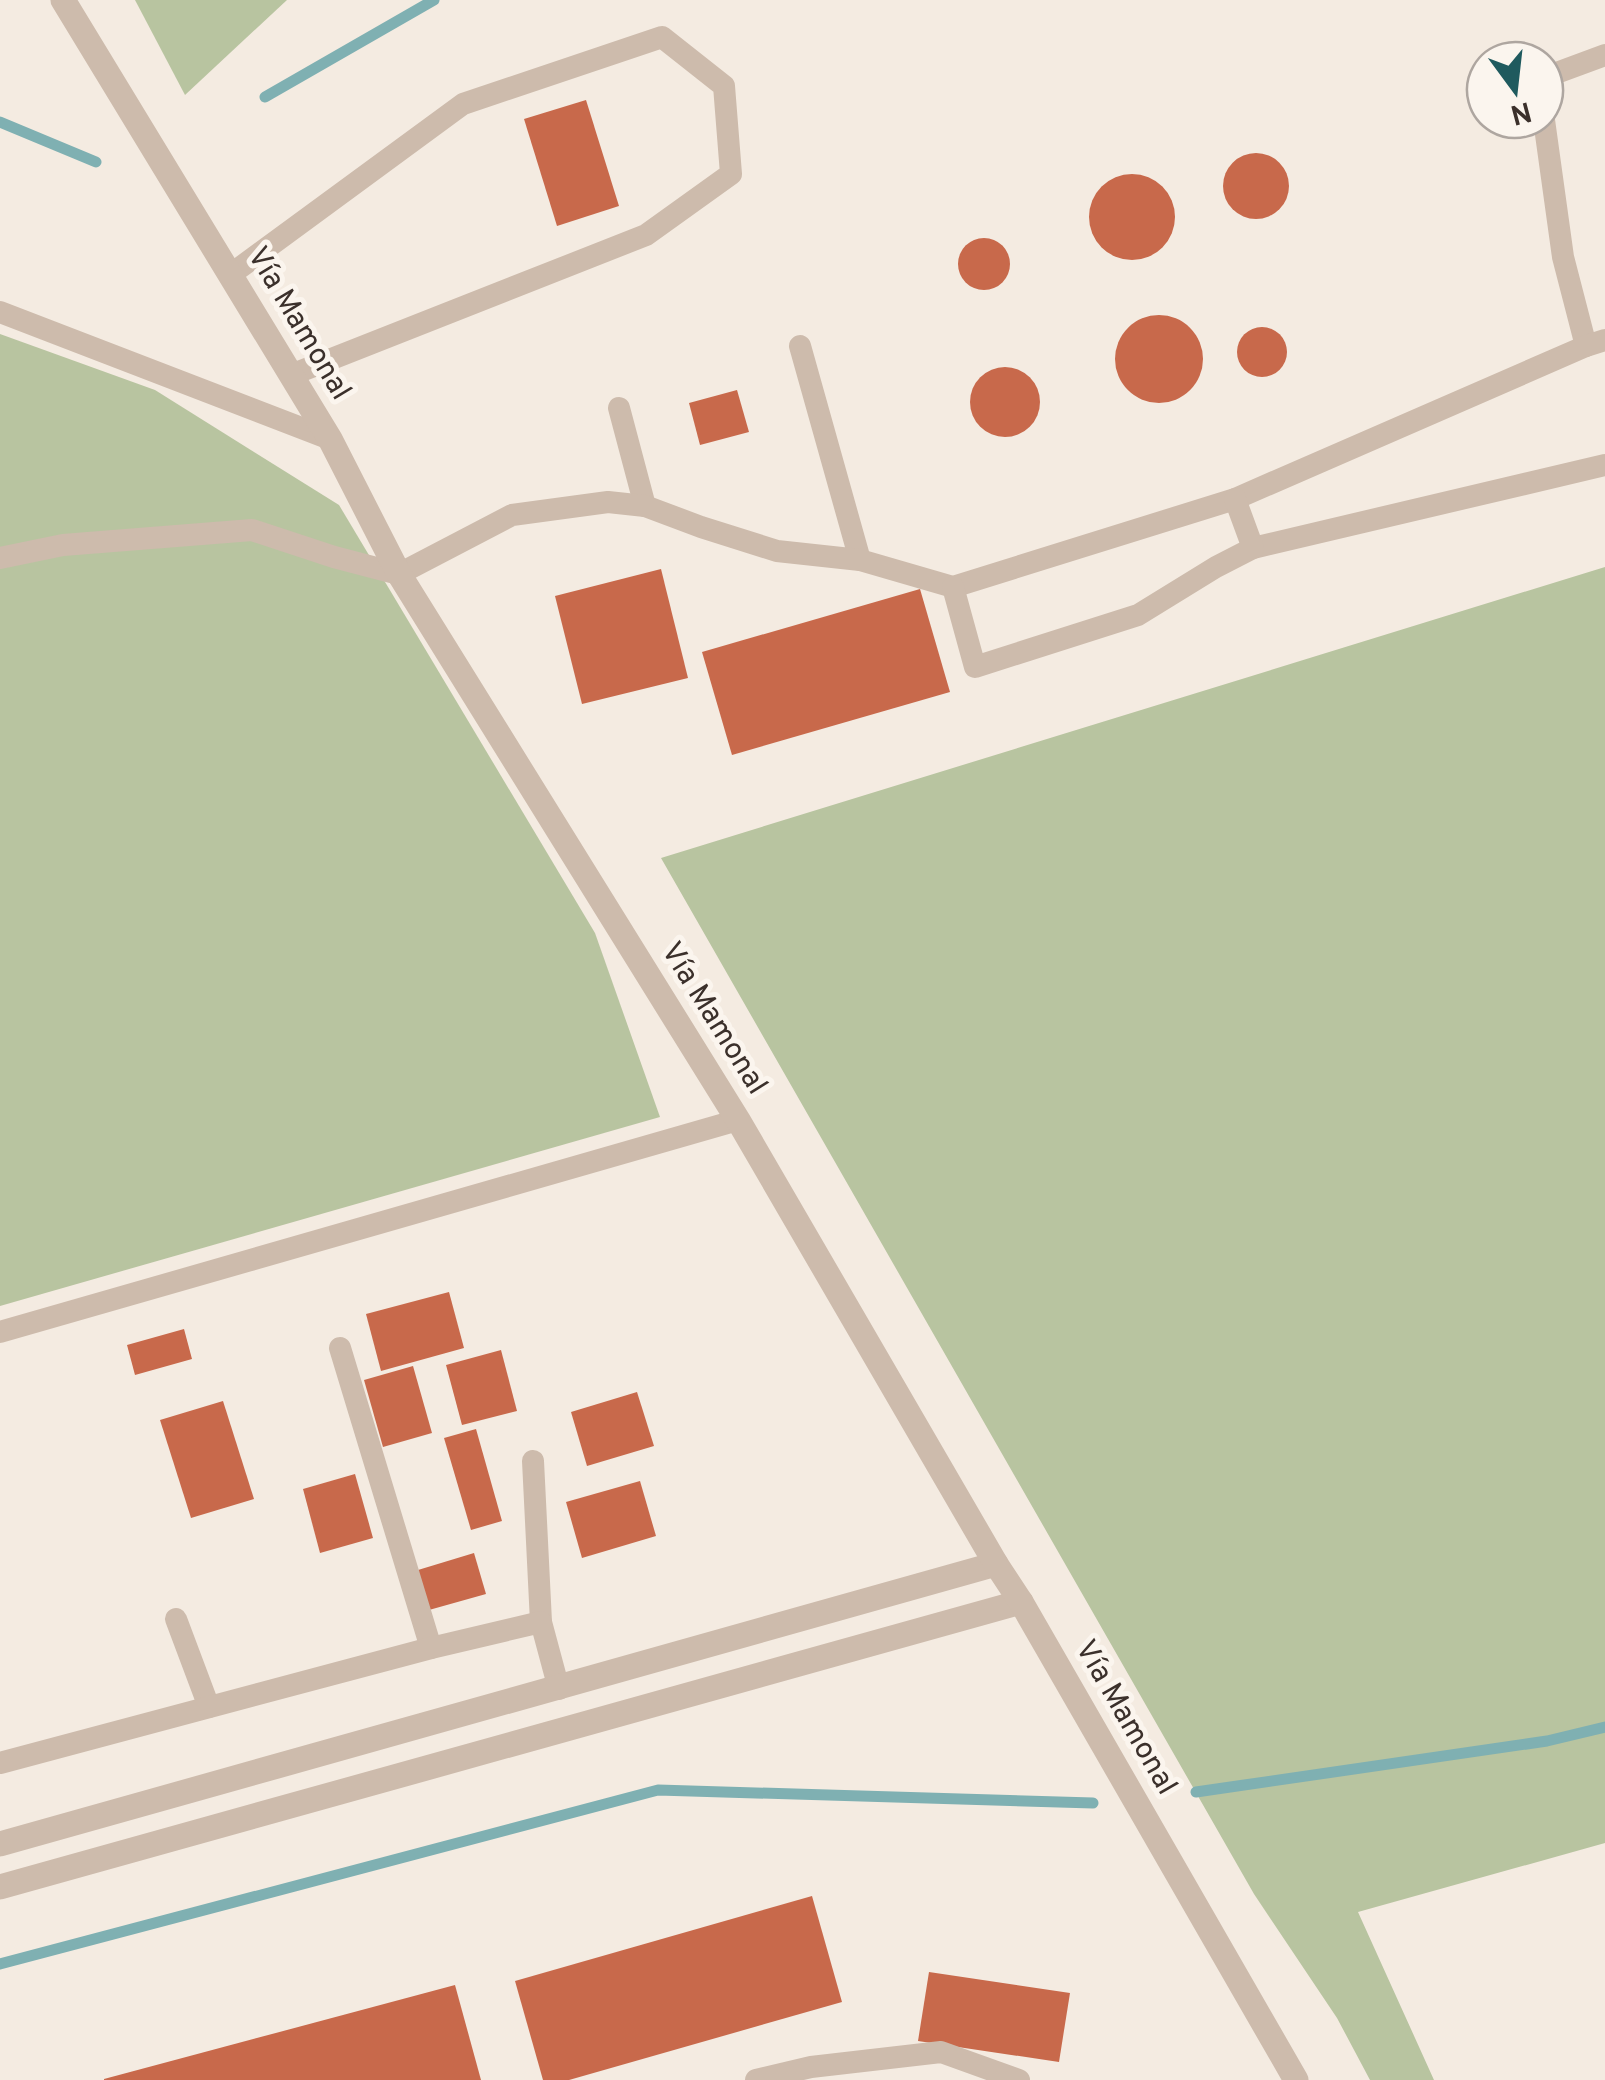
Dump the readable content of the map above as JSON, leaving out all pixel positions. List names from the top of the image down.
{
  "streets": {
    "street": ["Vía Mamonal"]
  },
  "north": "bottom"
}
